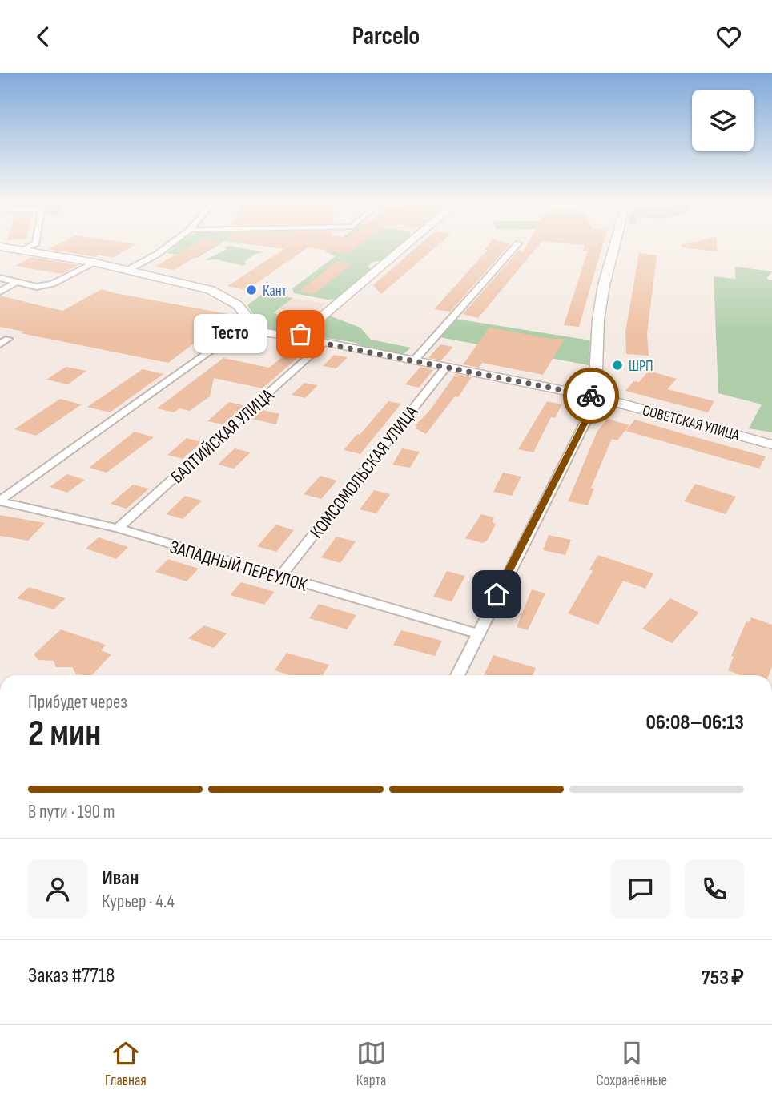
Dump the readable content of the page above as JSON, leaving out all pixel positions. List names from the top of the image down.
{
  "streets": {
    "street": [
      "СОВЕТСКАЯ УЛИЦА",
      "БАЛТИЙСКАЯ УЛИЦА",
      "КОМСОМОЛЬСКАЯ УЛИЦА",
      "ЗАПАДНЫЙ ПЕРЕУЛОК"
    ]
  },
  "crossings": [
    ["СОВЕТСКАЯ УЛИЦА", "БАЛТИЙСКАЯ УЛИЦА"],
    ["СОВЕТСКАЯ УЛИЦА", "КОМСОМОЛЬСКАЯ УЛИЦА"],
    ["СОВЕТСКАЯ УЛИЦА", "ЗАПАДНЫЙ ПЕРЕУЛОК"],
    ["БАЛТИЙСКАЯ УЛИЦА", "ЗАПАДНЫЙ ПЕРЕУЛОК"],
    ["КОМСОМОЛЬСКАЯ УЛИЦА", "ЗАПАДНЫЙ ПЕРЕУЛОК"]
  ],
  "places": ["Кант", "Тесто", "ШРП"],
  "page": {
    "header": "Parcelo",
    "bubble": "Тесто",
    "heading": ["2 мин", "Прибудет через", "06:08–06:13"],
    "panel": [
      "Иван",
      "Курьер · 4.4",
      "Заказ #7718",
      "753 ₽"
    ],
    "bar": "В пути · 190 m",
    "tabs": ["Главная", "Карта", "Сохранённые"]
  }
}
